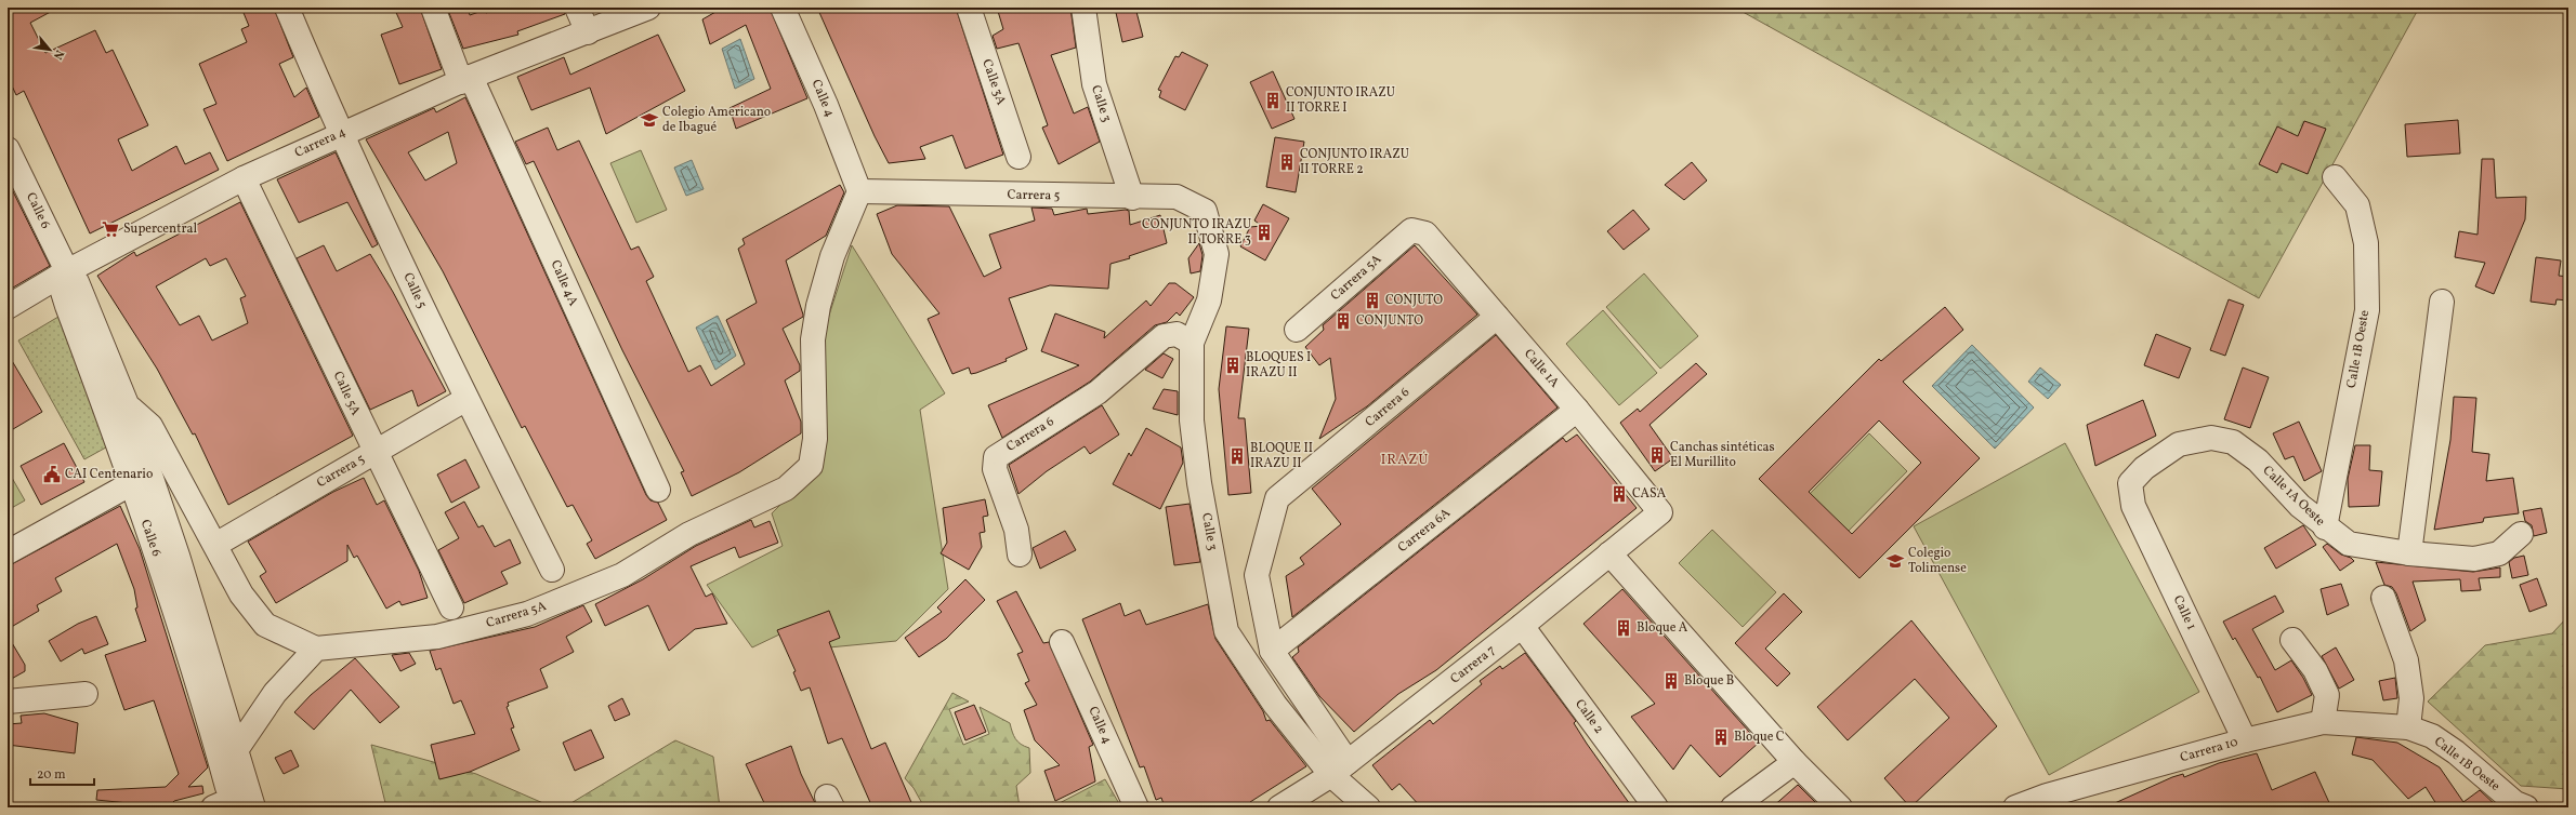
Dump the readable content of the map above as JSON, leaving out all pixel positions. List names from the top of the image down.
{
  "streets": {
    "street": [
      "Calle 3A",
      "Calle 4",
      "Calle 3",
      "Carrera 4",
      "Carrera 5",
      "Calle 6",
      "Carrera 5A",
      "Calle 4A",
      "Calle 5",
      "Calle 1B Oeste",
      "Calle 1A",
      "Calle 5A",
      "Carrera 6",
      "Calle 1A Oeste",
      "Carrera 6A",
      "Calle 1",
      "Carrera 7",
      "Calle 2",
      "Carrera 10"
    ]
  },
  "crossings": [
    ["Calle 4", "Carrera 5"],
    ["Calle 4", "Carrera 5A"],
    ["Calle 3", "Carrera 5"],
    ["Calle 3", "Carrera 6"],
    ["Calle 3", "Carrera 6A"],
    ["Calle 3", "Carrera 7"],
    ["Carrera 4", "Calle 6"],
    ["Carrera 4", "Calle 4A"],
    ["Carrera 4", "Calle 5"],
    ["Carrera 4", "Calle 5A"],
    ["Carrera 5", "Calle 6"],
    ["Carrera 5", "Carrera 5A"],
    ["Carrera 5", "Calle 5"],
    ["Carrera 5", "Calle 5A"],
    ["Calle 6", "Carrera 5A"],
    ["Carrera 5A", "Calle 1A"],
    ["Calle 1B Oeste", "Calle 1A Oeste"],
    ["Calle 1B Oeste", "Carrera 10"],
    ["Calle 1A", "Carrera 6"],
    ["Calle 1A", "Carrera 6A"],
    ["Calle 1A", "Carrera 7"],
    ["Calle 1A Oeste", "Calle 1"],
    ["Calle 1", "Carrera 10"],
    ["Carrera 7", "Calle 2"]
  ],
  "districts": ["IRAZÚ"],
  "places": {
    "building": [
      "CONJUNTO IRAZU II TORRE I",
      "CONJUNTO IRAZU II TORRE 2",
      "CONJUNTO IRAZU II TORRE 3",
      "CONJUTO",
      "CONJUNTO",
      "BLOQUES I IRAZU II",
      "Canchas sintéticas El Murillito",
      "BLOQUE II IRAZU II",
      "CASA",
      "Bloque A",
      "Bloque B",
      "Bloque C"
    ],
    "school or university": ["Colegio Americano de Ibagué", "Colegio Tolimense"],
    "supermarket": ["Supercentral"],
    "public building": ["CAI Centenario"]
  },
  "scale_bar": "20 m",
  "north": "bottom right"
}
